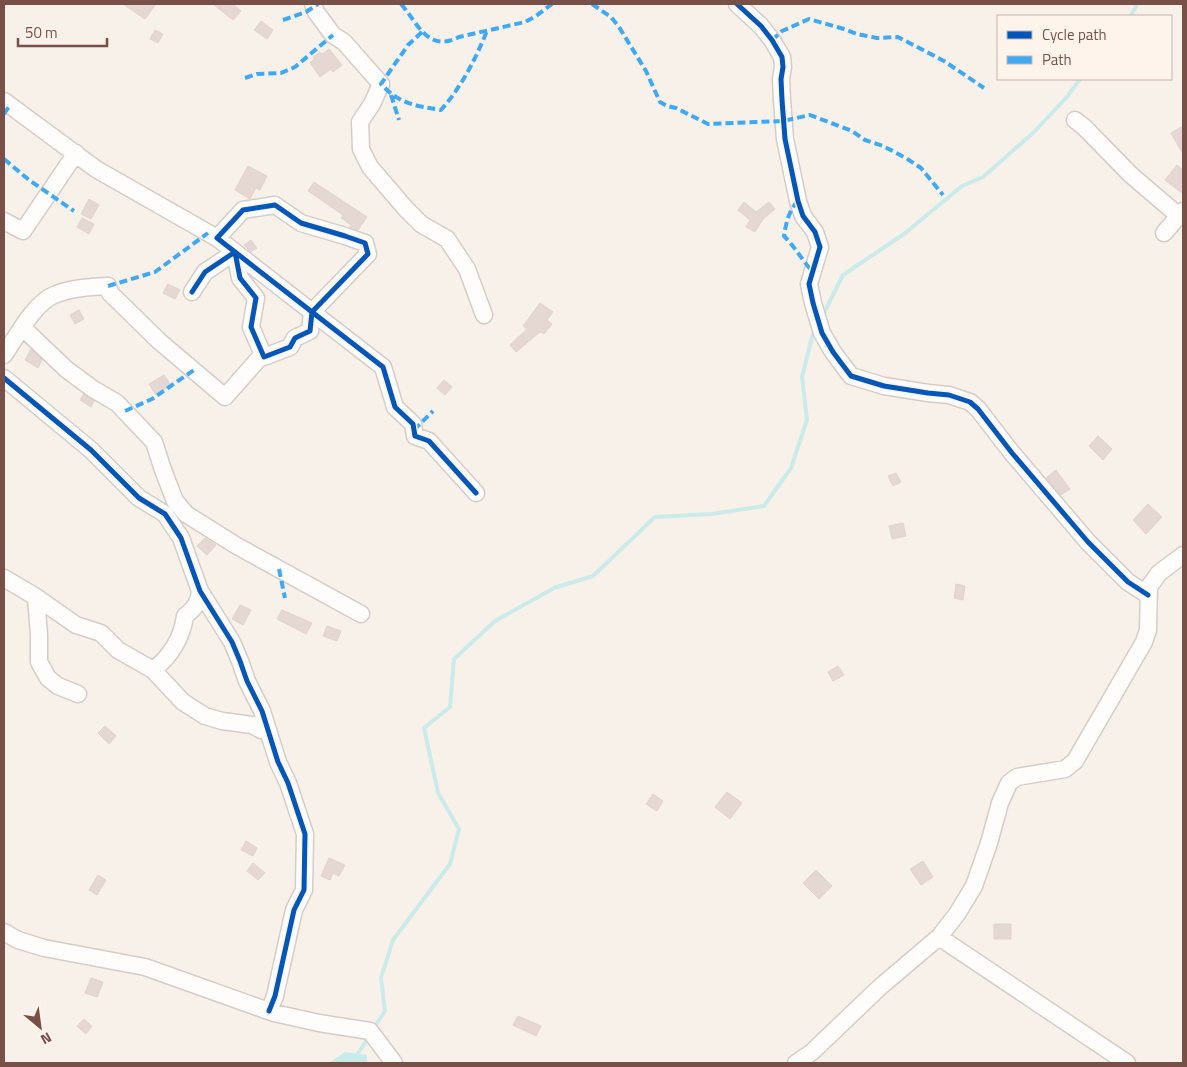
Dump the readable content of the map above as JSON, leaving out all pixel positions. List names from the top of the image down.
{
  "legend": ["Cycle path", "Path"],
  "scale_bar": "50 m",
  "north": "bottom right"
}
